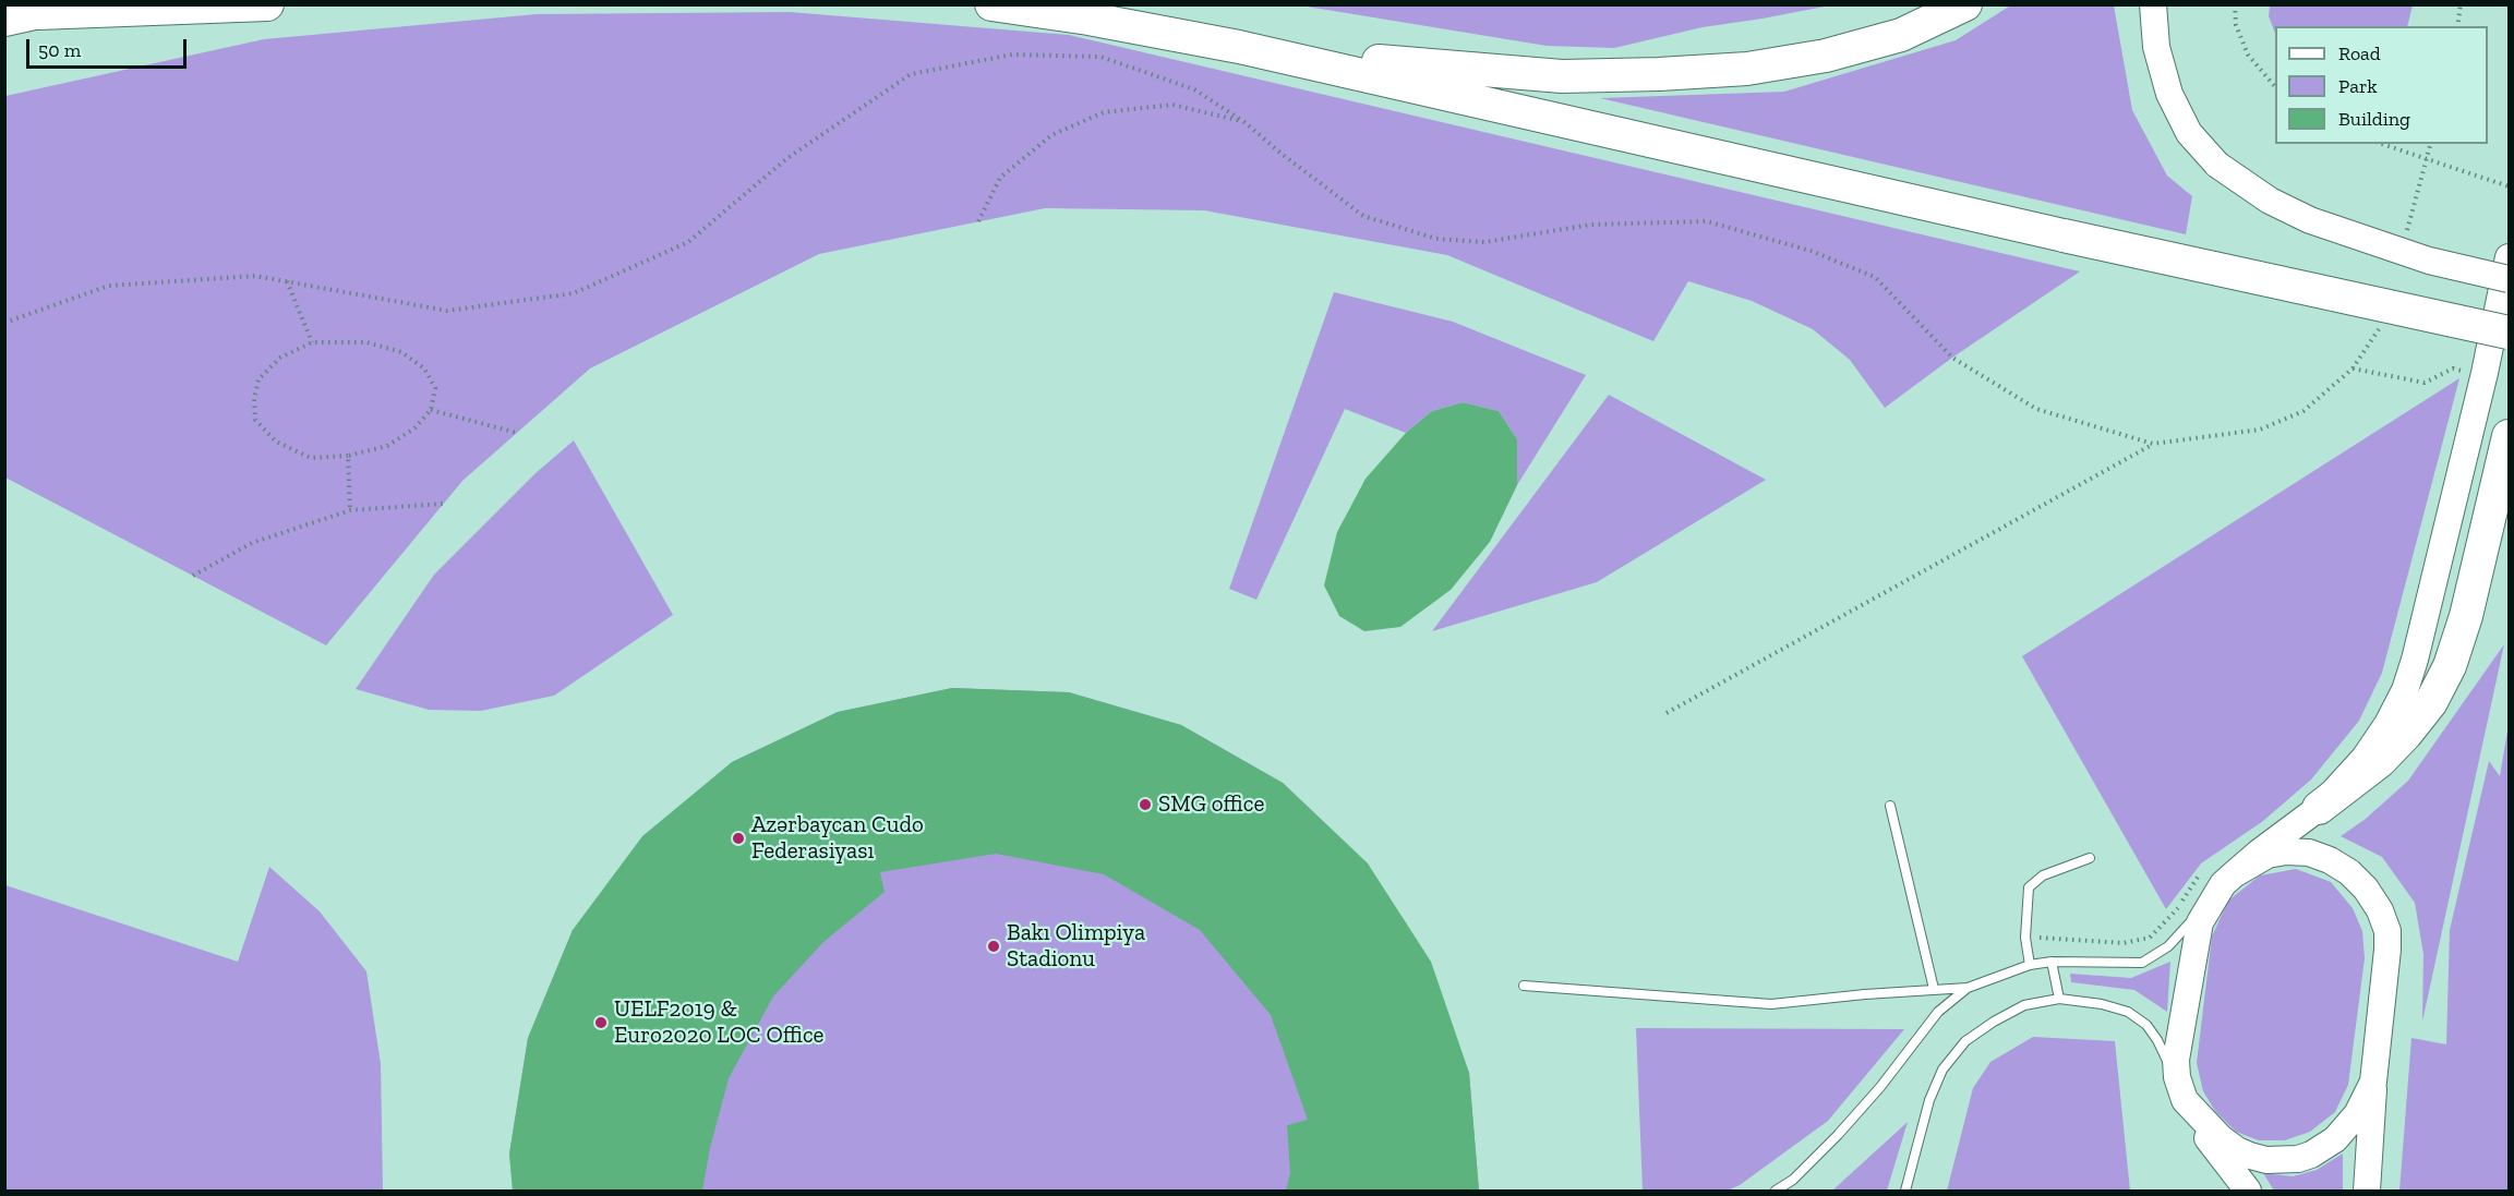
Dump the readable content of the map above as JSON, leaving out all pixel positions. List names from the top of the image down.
{
  "places": [
    "SMG office",
    "Azərbaycan Cudo Federasiyası",
    "Bakı Olimpiya Stadionu",
    "UELF2019 & Euro2020 LOC Office"
  ],
  "legend": ["Road", "Park", "Building"],
  "scale_bar": "50 m"
}
